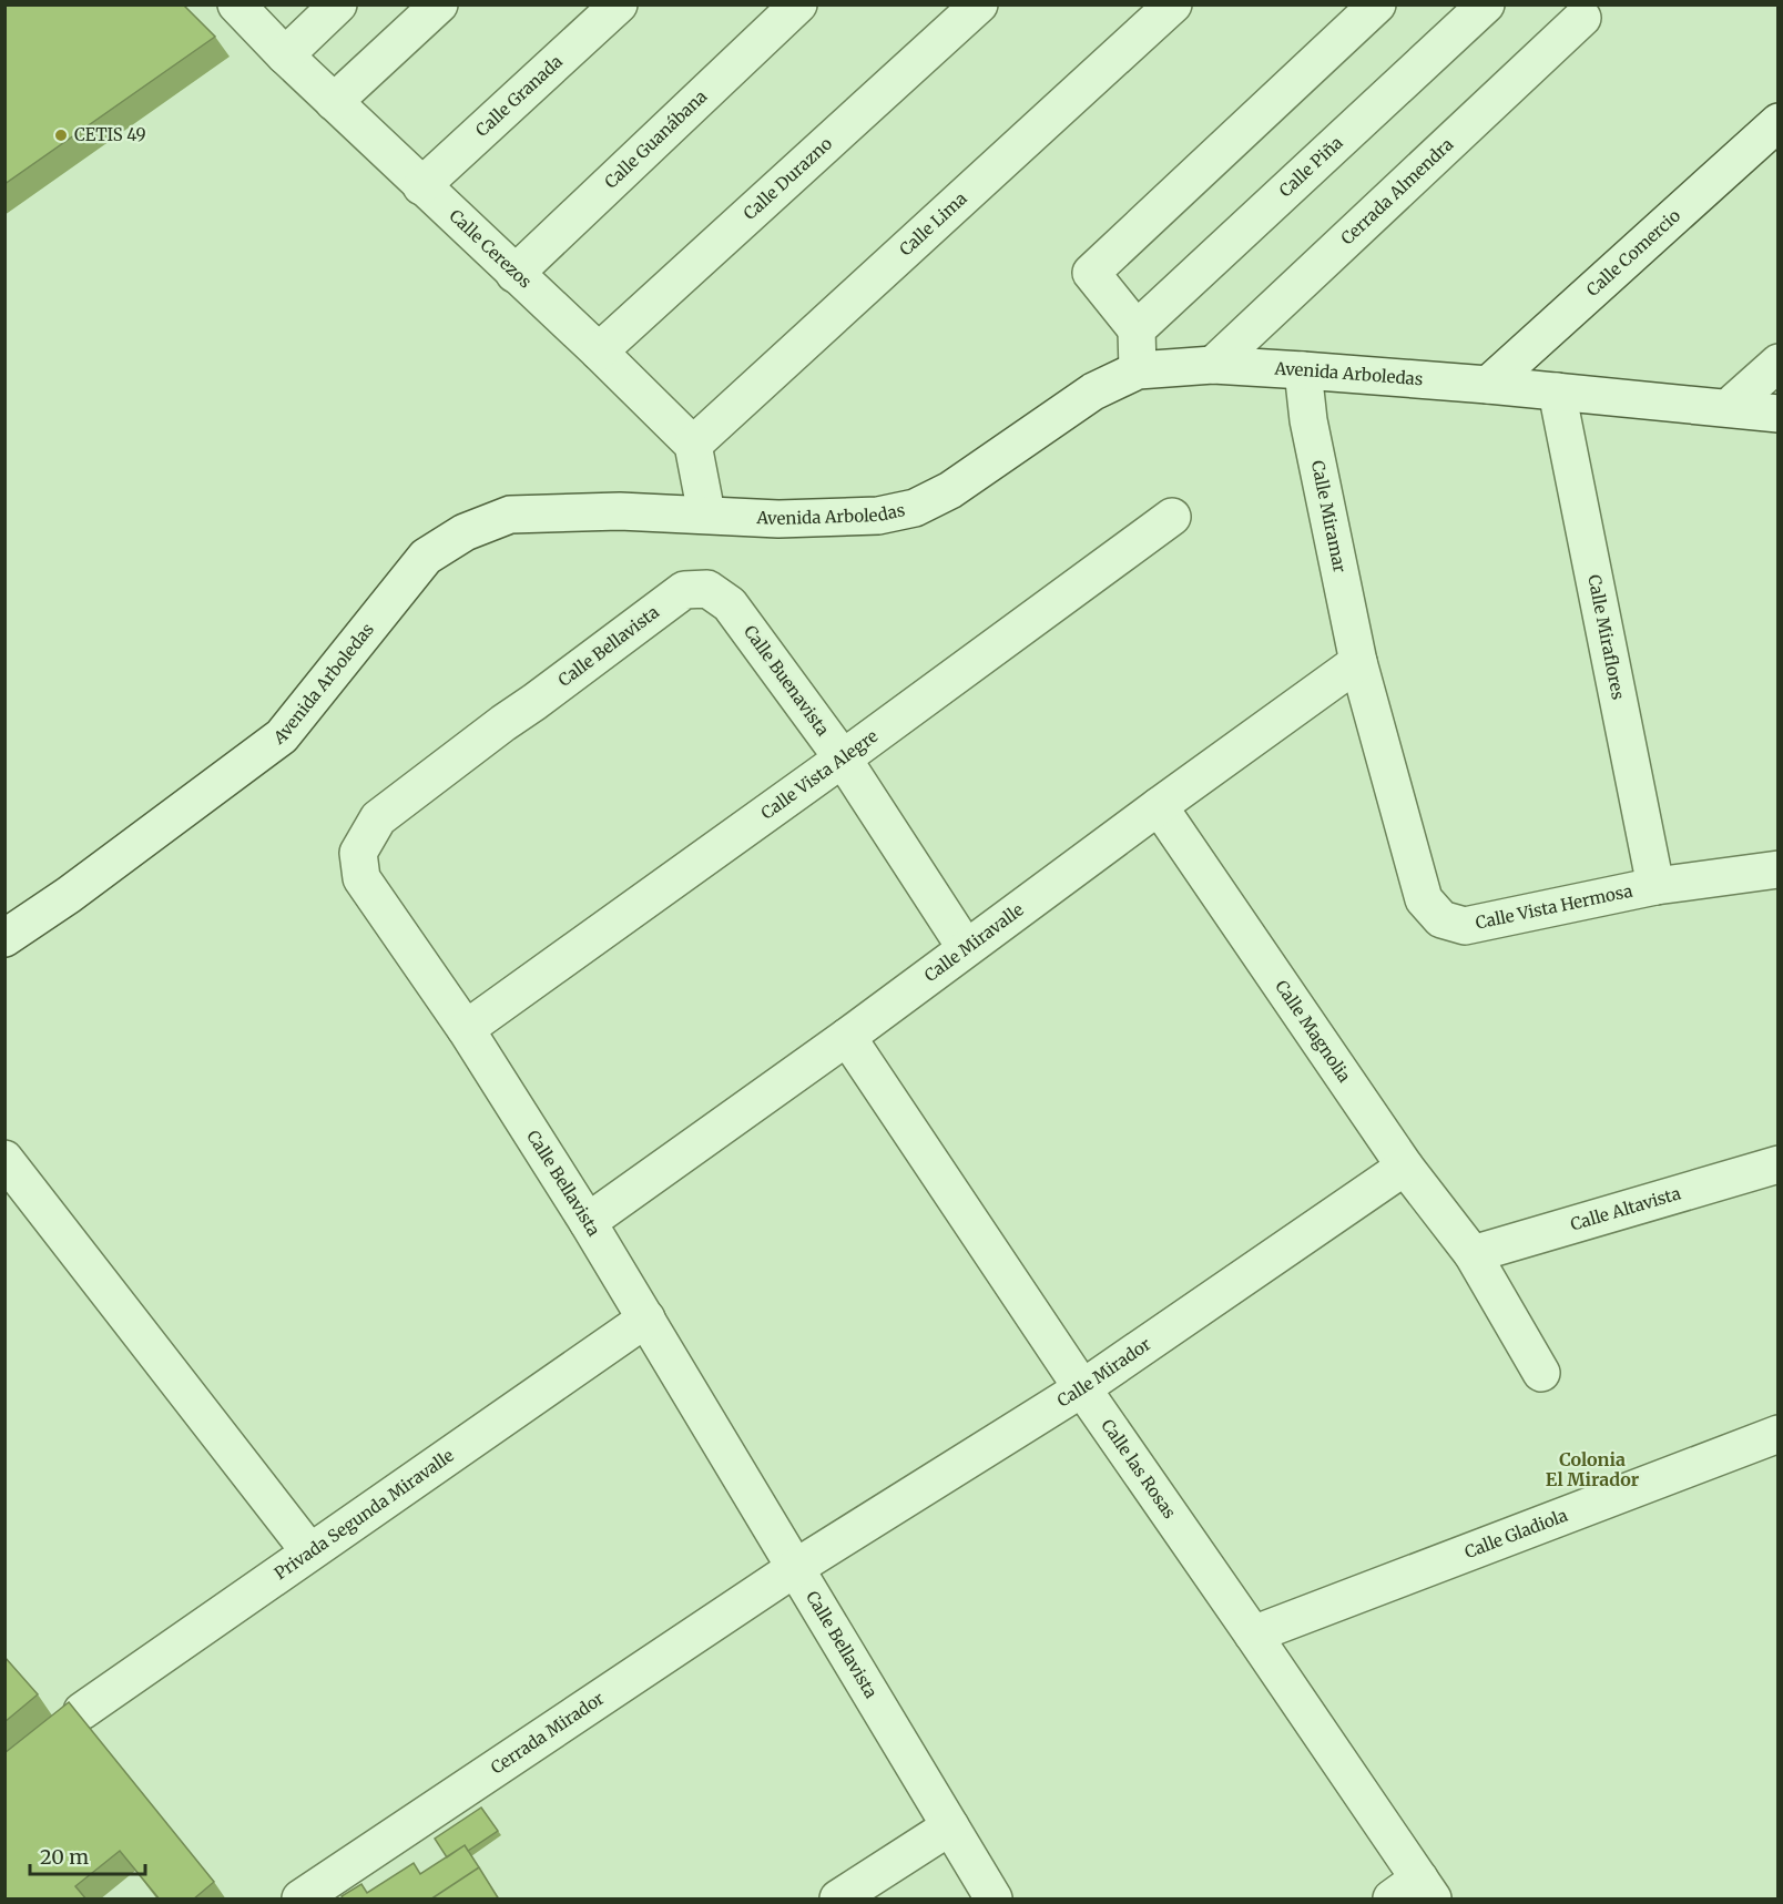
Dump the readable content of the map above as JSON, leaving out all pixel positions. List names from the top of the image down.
{
  "streets": {
    "street": [
      "Calle Granada",
      "Calle Guanábana",
      "Calle Piña",
      "Calle Durazno",
      "Cerrada Almendra",
      "Calle Lima",
      "Calle Cerezos",
      "Calle Comercio",
      "Avenida Arboledas",
      "Calle Miramar",
      "Calle Miraflores",
      "Calle Bellavista",
      "Calle Buenavista",
      "Calle Vista Alegre",
      "Calle Vista Hermosa",
      "Calle Miravalle",
      "Calle Magnolia",
      "Calle Altavista",
      "Calle Mirador",
      "Calle las Rosas",
      "Privada Segunda Miravalle",
      "Calle Gladiola",
      "Cerrada Mirador"
    ]
  },
  "crossings": [
    ["Calle Granada", "Calle Cerezos"],
    ["Calle Guanábana", "Calle Cerezos"],
    ["Calle Durazno", "Calle Cerezos"],
    ["Cerrada Almendra", "Avenida Arboledas"],
    ["Calle Lima", "Calle Cerezos"],
    ["Calle Comercio", "Avenida Arboledas"],
    ["Avenida Arboledas", "Calle Miramar"],
    ["Avenida Arboledas", "Calle Miraflores"],
    ["Calle Miramar", "Calle Vista Hermosa"],
    ["Calle Miramar", "Calle Miravalle"],
    ["Calle Miraflores", "Calle Vista Hermosa"],
    ["Calle Bellavista", "Calle Buenavista"],
    ["Calle Bellavista", "Calle Vista Alegre"],
    ["Calle Bellavista", "Calle Miravalle"],
    ["Calle Bellavista", "Calle Mirador"],
    ["Calle Bellavista", "Privada Segunda Miravalle"],
    ["Calle Bellavista", "Cerrada Mirador"],
    ["Calle Buenavista", "Calle Vista Alegre"],
    ["Calle Buenavista", "Calle Miravalle"],
    ["Calle Vista Hermosa", "Calle Miravalle"],
    ["Calle Miravalle", "Calle Magnolia"],
    ["Calle Miravalle", "Calle las Rosas"],
    ["Calle Magnolia", "Calle Altavista"],
    ["Calle Magnolia", "Calle Mirador"],
    ["Calle Mirador", "Calle las Rosas"],
    ["Calle Mirador", "Cerrada Mirador"],
    ["Calle las Rosas", "Calle Gladiola"]
  ],
  "districts": ["Colonia El Mirador"],
  "places": ["CETIS 49"],
  "scale_bar": "20 m"
}
